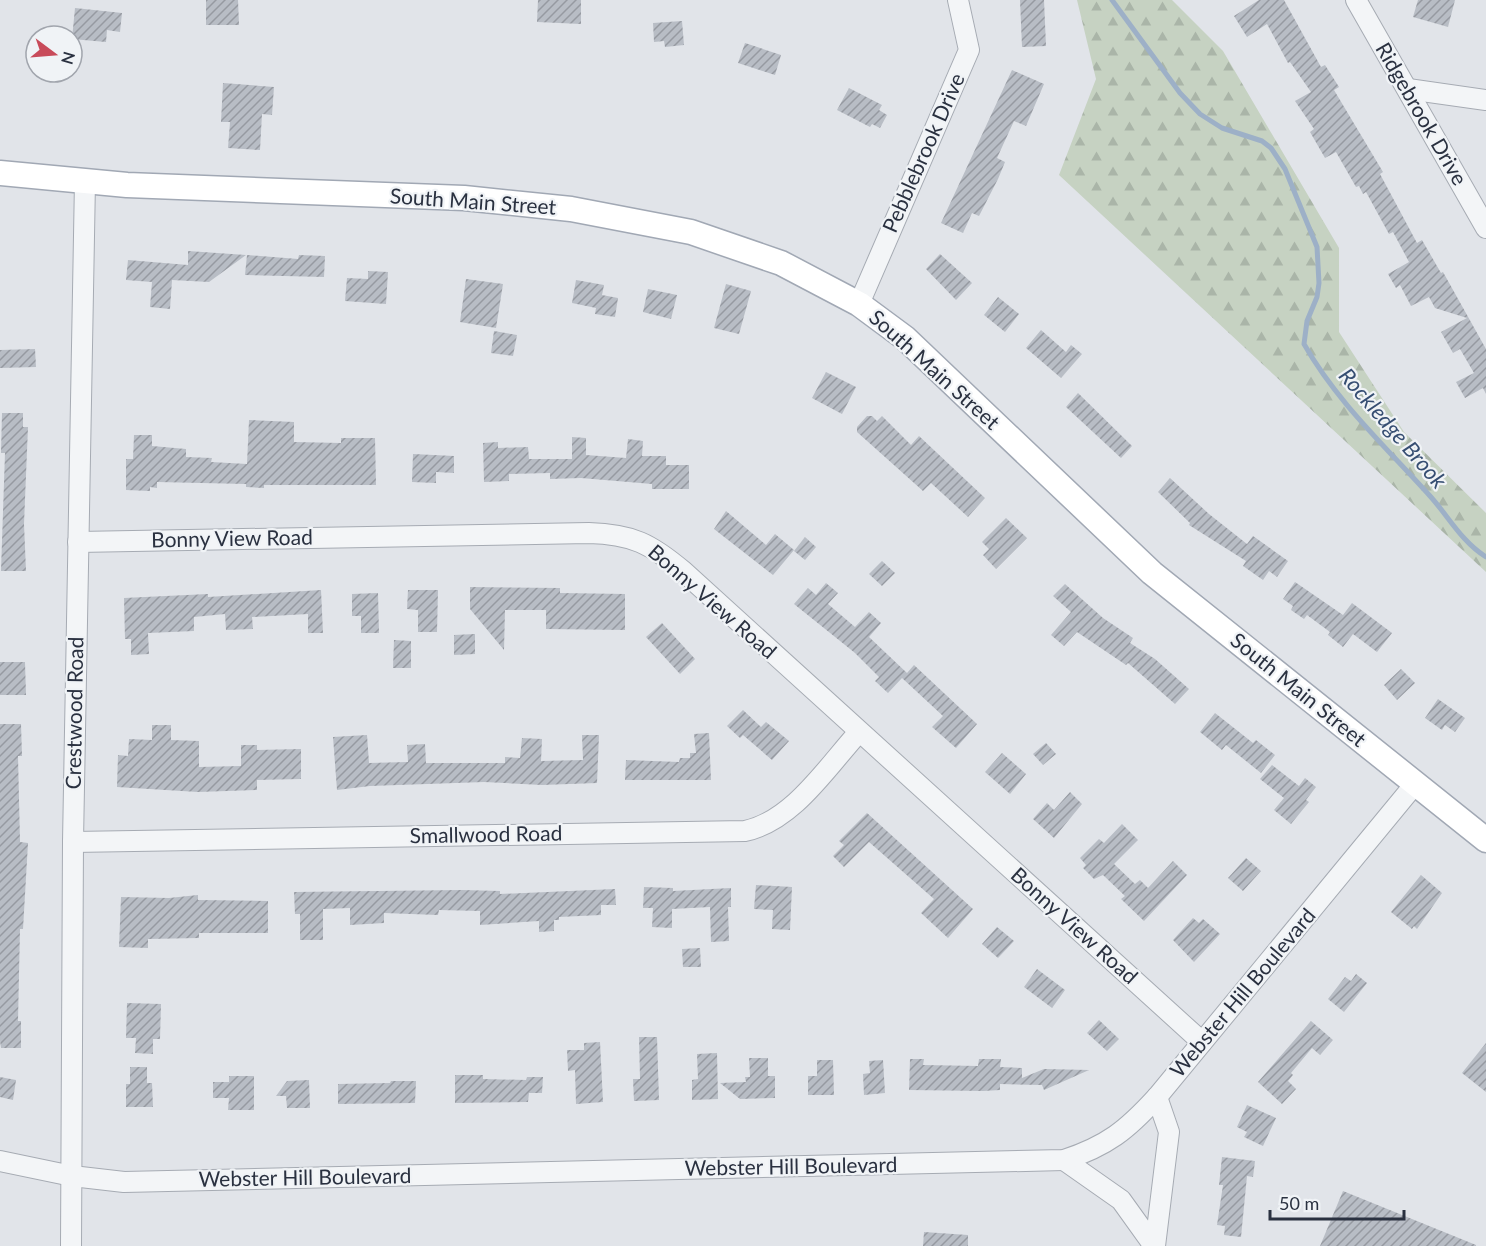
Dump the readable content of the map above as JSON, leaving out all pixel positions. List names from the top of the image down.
{
  "streets": {
    "main road": ["South Main Street"],
    "street": [
      "Ridgebrook Drive",
      "Pebblebrook Drive",
      "Bonny View Road",
      "Crestwood Road",
      "Smallwood Road",
      "Webster Hill Boulevard"
    ]
  },
  "crossings": [
    ["Pebblebrook Drive", "South Main Street"],
    ["South Main Street", "Crestwood Road"],
    ["South Main Street", "Webster Hill Boulevard"],
    ["Bonny View Road", "Crestwood Road"],
    ["Bonny View Road", "Smallwood Road"],
    ["Bonny View Road", "Webster Hill Boulevard"],
    ["Crestwood Road", "Smallwood Road"],
    ["Crestwood Road", "Webster Hill Boulevard"]
  ],
  "water": ["Rockledge Brook"],
  "scale_bar": "50 m",
  "north": "right"
}
